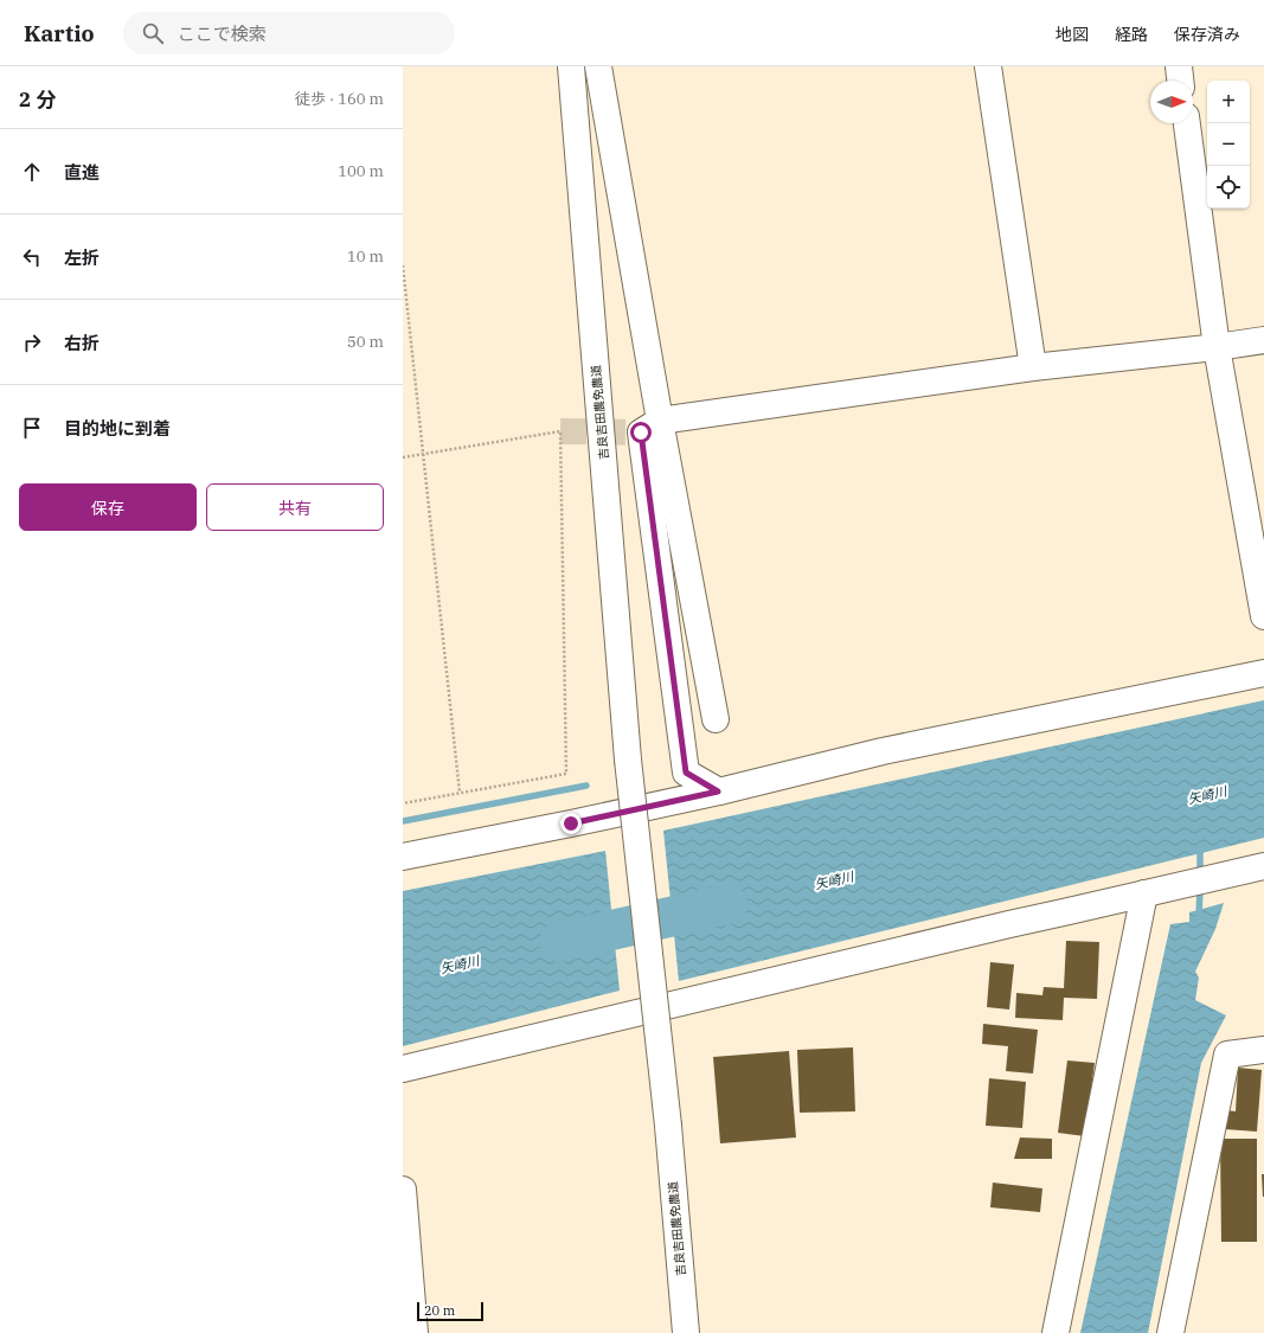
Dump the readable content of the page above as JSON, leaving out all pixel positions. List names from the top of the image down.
{
  "streets": {
    "street": ["吉良吉田農免農道"]
  },
  "water": ["矢崎川"],
  "scale_bar": "20 m",
  "north": "right",
  "page": {
    "header": "Kartio",
    "search": "ここで検索",
    "nav": ["地図", "経路", "保存済み"],
    "heading": ["2 分", "徒歩 · 160 m"],
    "map_buttons": ["+", "−"],
    "list": [
      ["直進", "100 m"],
      ["左折", "10 m"],
      ["右折", "50 m"],
      "目的地に到着"
    ],
    "buttons": ["保存", "共有"],
    "scale": "20 m"
  }
}
